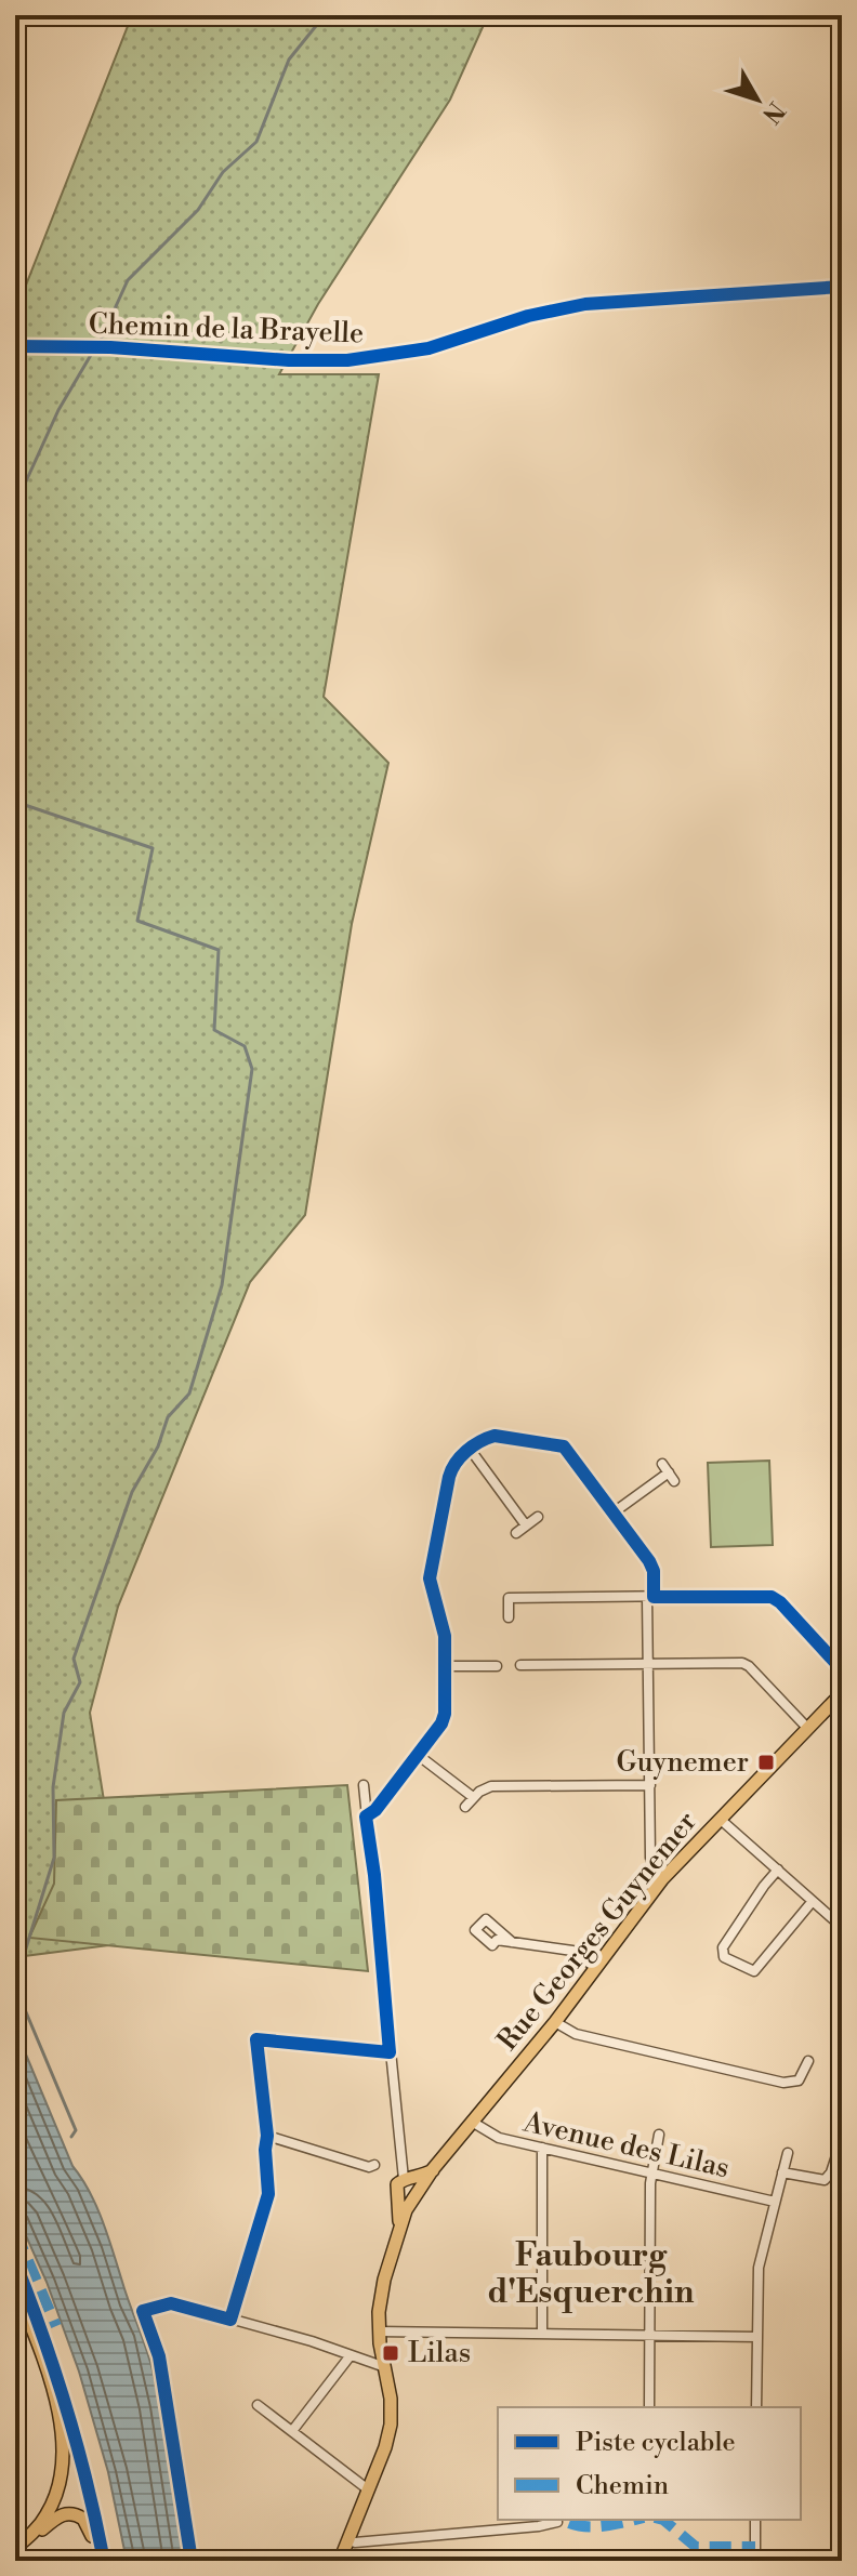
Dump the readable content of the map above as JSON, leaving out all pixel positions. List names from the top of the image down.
{
  "streets": {
    "main road": ["Rue Georges Guynemer"],
    "street": ["Chemin de la Brayelle", "Avenue des Lilas"]
  },
  "crossings": [
    ["Rue Georges Guynemer", "Avenue des Lilas"]
  ],
  "districts": ["Faubourg d'Esquerchin"],
  "places": {
    "transit": ["Guynemer", "Lilas"]
  },
  "legend": ["Piste cyclable", "Chemin"],
  "north": "bottom right"
}
